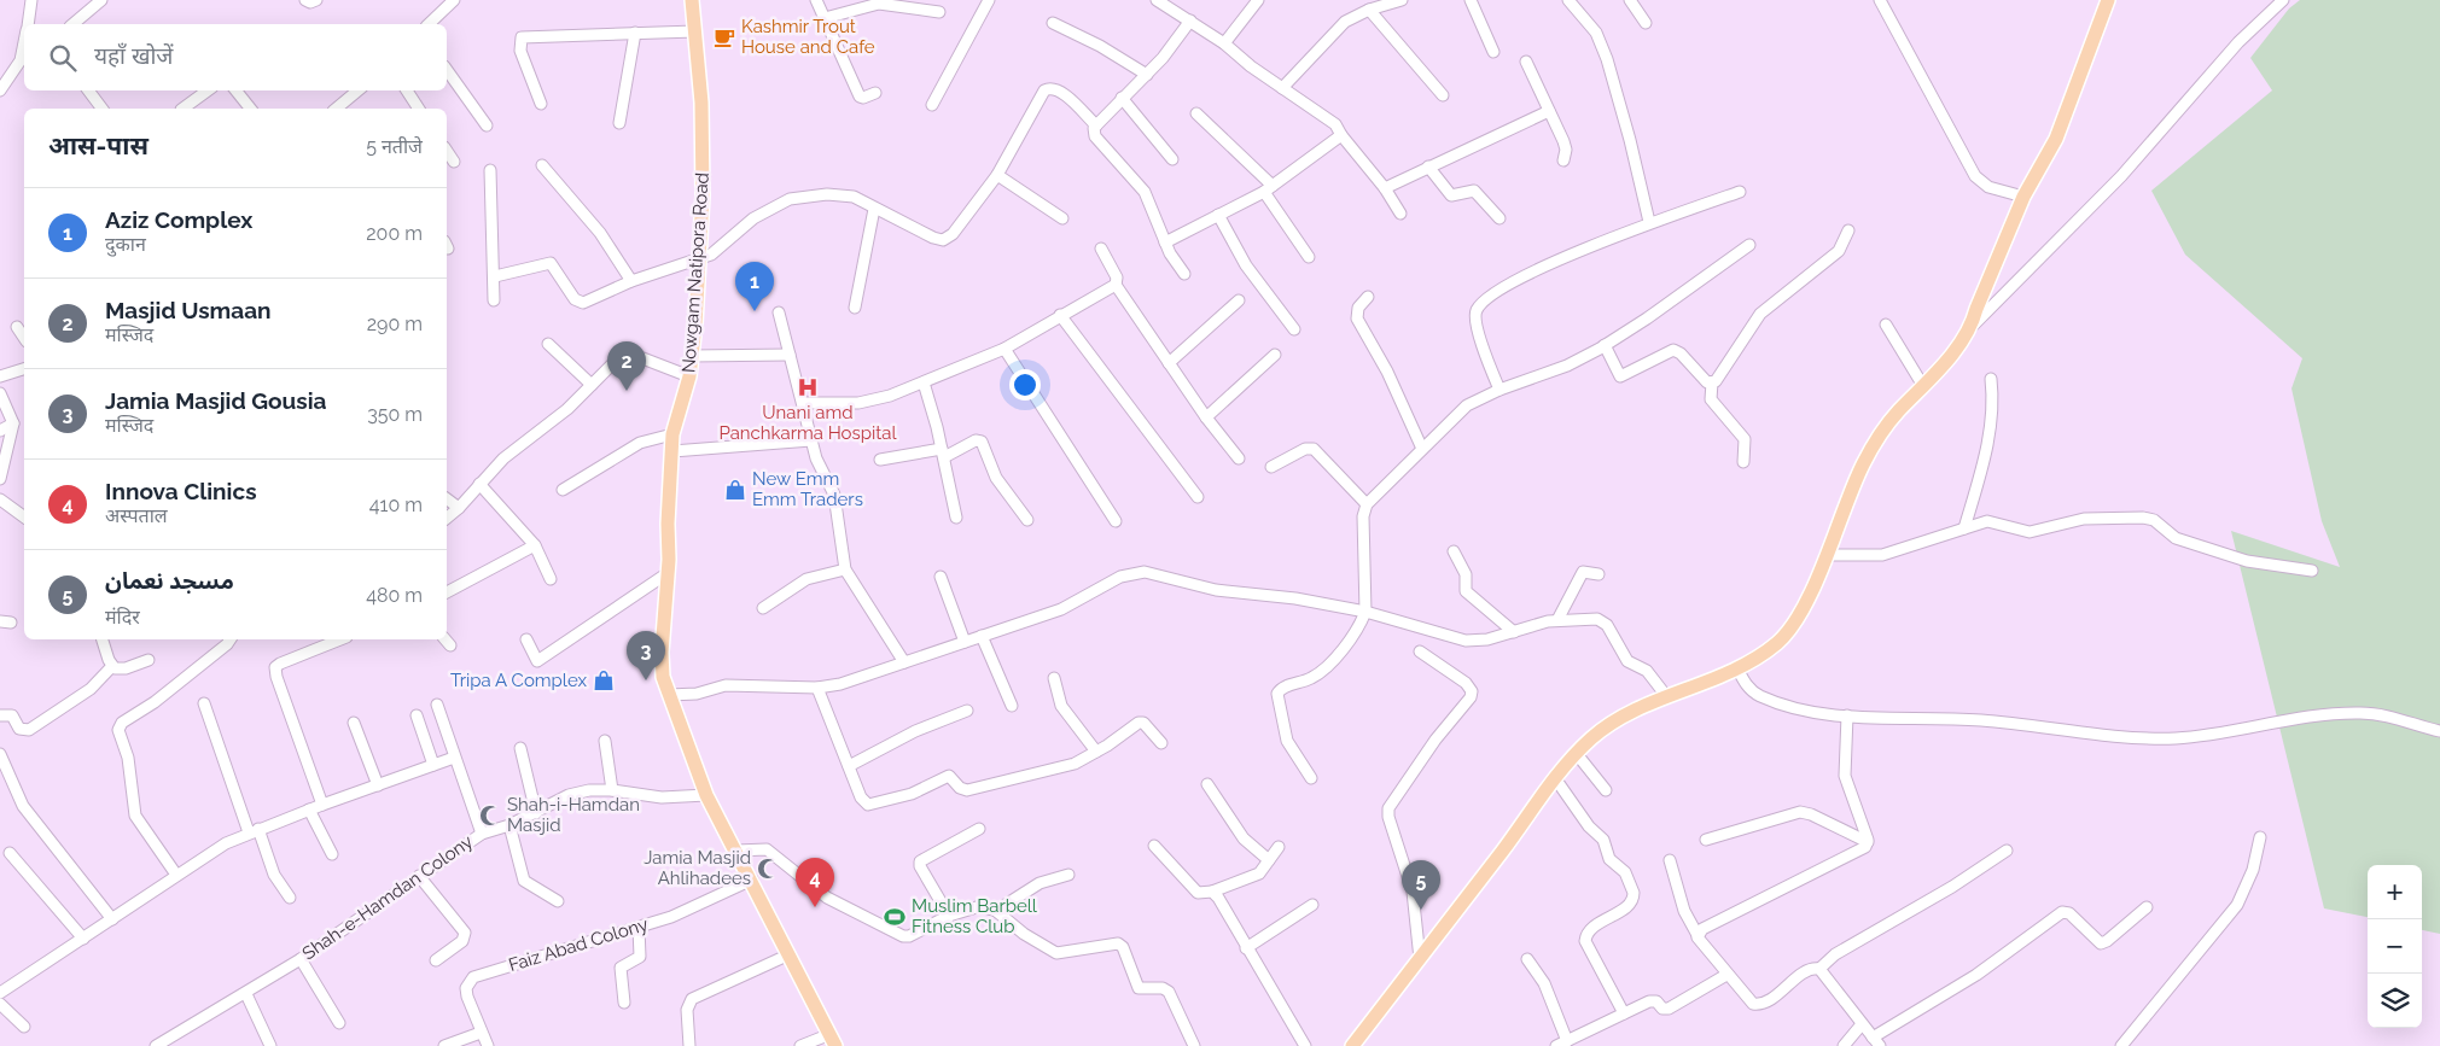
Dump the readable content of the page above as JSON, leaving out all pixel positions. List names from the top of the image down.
{
  "streets": {
    "main road": ["Nowgam Natipora Road"],
    "street": ["Shah-e-Hamdan Colony", "Faiz Abad Colony"]
  },
  "crossings": [
    ["Nowgam Natipora Road", "Shah-e-Hamdan Colony"],
    ["Nowgam Natipora Road", "Faiz Abad Colony"]
  ],
  "places": {
    "cafe": ["Kashmir Trout House and Cafe"],
    "hospital": ["Unani amd Panchkarma Hospital"],
    "shop": ["New Emm Emm Traders", "Tripa A Complex"],
    "mosque": ["Shah-i-Hamdan Masjid", "Jamia Masjid Ahlihadees"],
    "sports": ["Muslim Barbell Fitness Club"]
  },
  "page": {
    "search": "यहाँ खोजें",
    "heading": ["आस-पास", "5 नतीजे"],
    "list": [
      {
        "mark": "1",
        "name": "Aziz Complex",
        "note": "दुकान",
        "value": "200 m"
      },
      {
        "mark": "2",
        "name": "Masjid Usmaan",
        "note": "मस्जिद",
        "value": "290 m"
      },
      {
        "mark": "3",
        "name": "Jamia Masjid Gousia",
        "note": "मस्जिद",
        "value": "350 m"
      },
      {
        "mark": "4",
        "name": "Innova Clinics",
        "note": "अस्पताल",
        "value": "410 m"
      },
      {
        "mark": "5",
        "name": "مسجد نعمان",
        "note": "मंदिर",
        "value": "480 m"
      }
    ],
    "pins": [
      "1",
      "2",
      "3",
      "4",
      "5"
    ],
    "map_buttons": ["+", "−"]
  }
}
